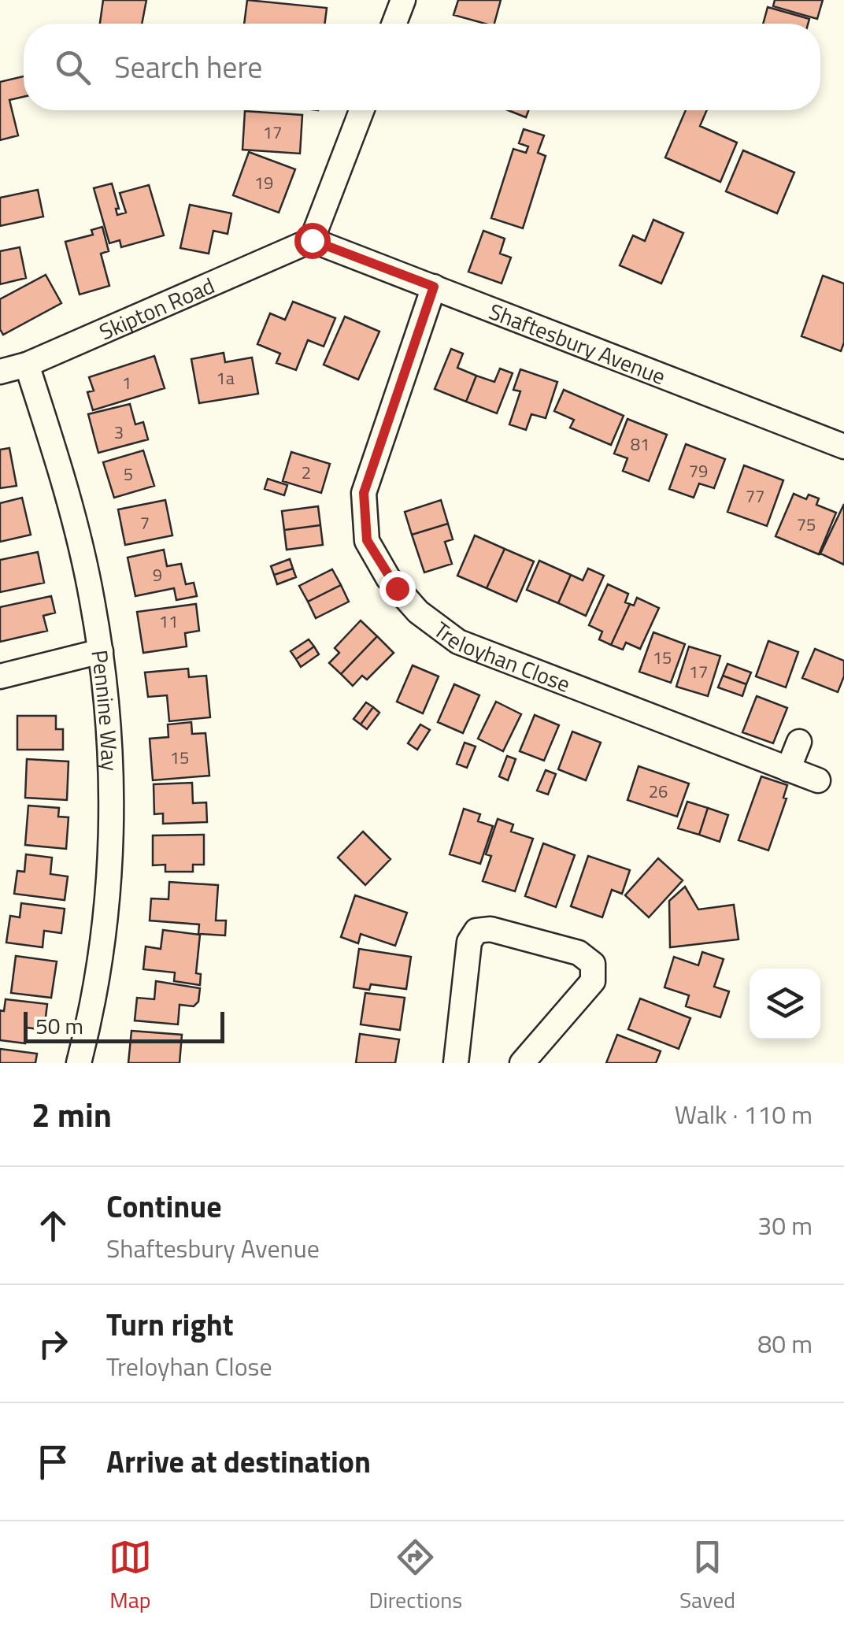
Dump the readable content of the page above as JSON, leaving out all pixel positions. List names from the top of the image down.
{
  "streets": {
    "street": [
      "Skipton Road",
      "Shaftesbury Avenue",
      "Treloyhan Close",
      "Pennine Way"
    ]
  },
  "crossings": [
    ["Skipton Road", "Shaftesbury Avenue"],
    ["Skipton Road", "Pennine Way"],
    ["Shaftesbury Avenue", "Treloyhan Close"]
  ],
  "house_numbers": [
    "17",
    "19",
    "1a",
    "1",
    "3",
    "81",
    "79",
    "2",
    "5",
    "77",
    "7",
    "75",
    "9",
    "11",
    "15",
    "17",
    "15",
    "26"
  ],
  "scale_bar": "50 m",
  "page": {
    "search": "Search here",
    "scale": "50 m",
    "heading": ["2 min", "Walk · 110 m"],
    "list": [
      ["Continue", "Shaftesbury Avenue", "30 m"],
      ["Turn right", "Treloyhan Close", "80 m"],
      "Arrive at destination"
    ],
    "nav": ["Map", "Directions", "Saved"]
  }
}
